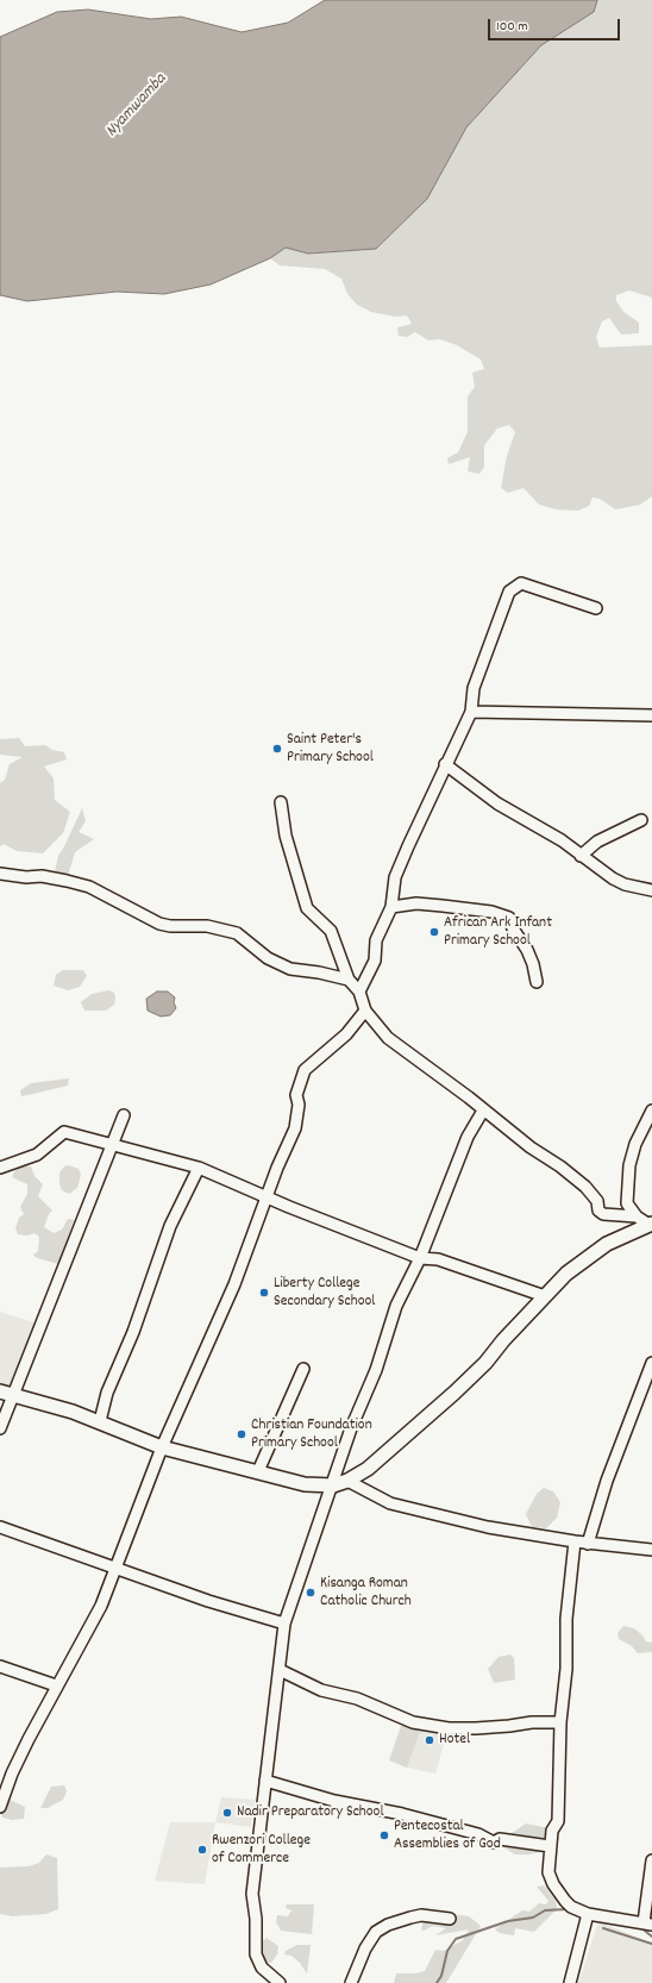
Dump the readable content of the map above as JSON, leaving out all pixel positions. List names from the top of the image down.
{
  "water": ["Nyamwamba"],
  "places": [
    "Saint Peter's Primary School",
    "African Ark Infant Primary School",
    "Liberty College Secondary School",
    "Christian Foundation Primary School",
    "Kisanga Roman Catholic Church",
    "Hotel",
    "Nadir Preparatory School",
    "Pentecostal Assemblies of God",
    "Rwenzori College of Commerce"
  ],
  "scale_bar": "100 m"
}
